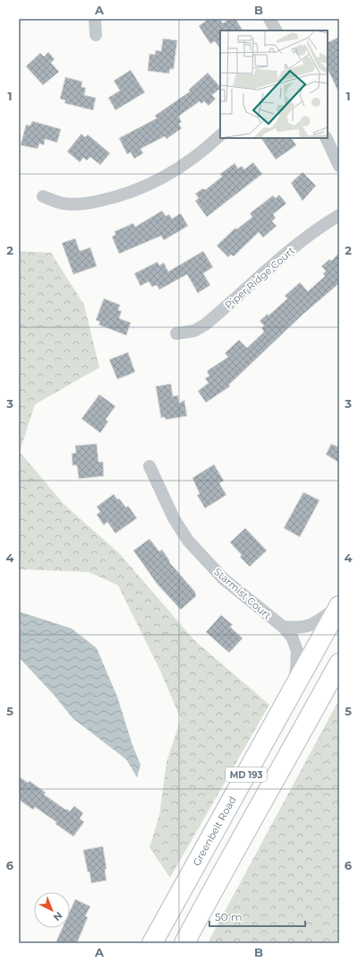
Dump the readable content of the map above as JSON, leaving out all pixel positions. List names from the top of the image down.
{
  "streets": {
    "main road": ["MD 193", "Greenbelt Road"],
    "street": ["Piper Ridge Court", "Starmist Court"]
  },
  "crossings": [
    ["Starmist Court", "Greenbelt Road"]
  ],
  "scale_bar": "50 m",
  "north": "bottom right",
  "grid": {
    "columns": ["A", "B"],
    "rows": [
      "1",
      "2",
      "3",
      "4",
      "5",
      "6"
    ]
  }
}
